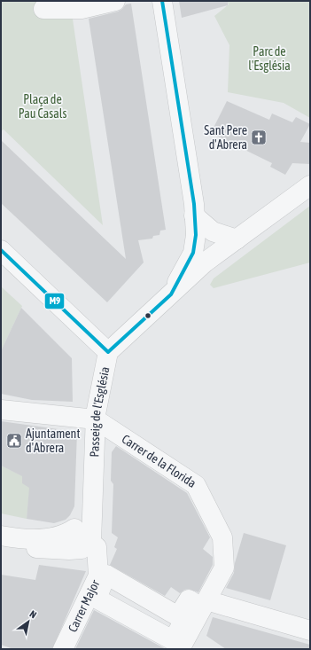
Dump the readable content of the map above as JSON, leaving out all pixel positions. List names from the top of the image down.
{
  "streets": {
    "street": ["Passeig de l'Església", "Carrer de la Florida", "Carrer Major"]
  },
  "crossings": [
    ["Passeig de l'Església", "Carrer de la Florida"],
    ["Passeig de l'Església", "Carrer Major"]
  ],
  "parks": ["Parc de l'Església", "Plaça de Pau Casals"],
  "places": {
    "church": ["Sant Pere d'Abrera"],
    "public building": ["Ajuntament d'Abrera"]
  },
  "lines": ["transit line M9"],
  "north": "top right"
}
